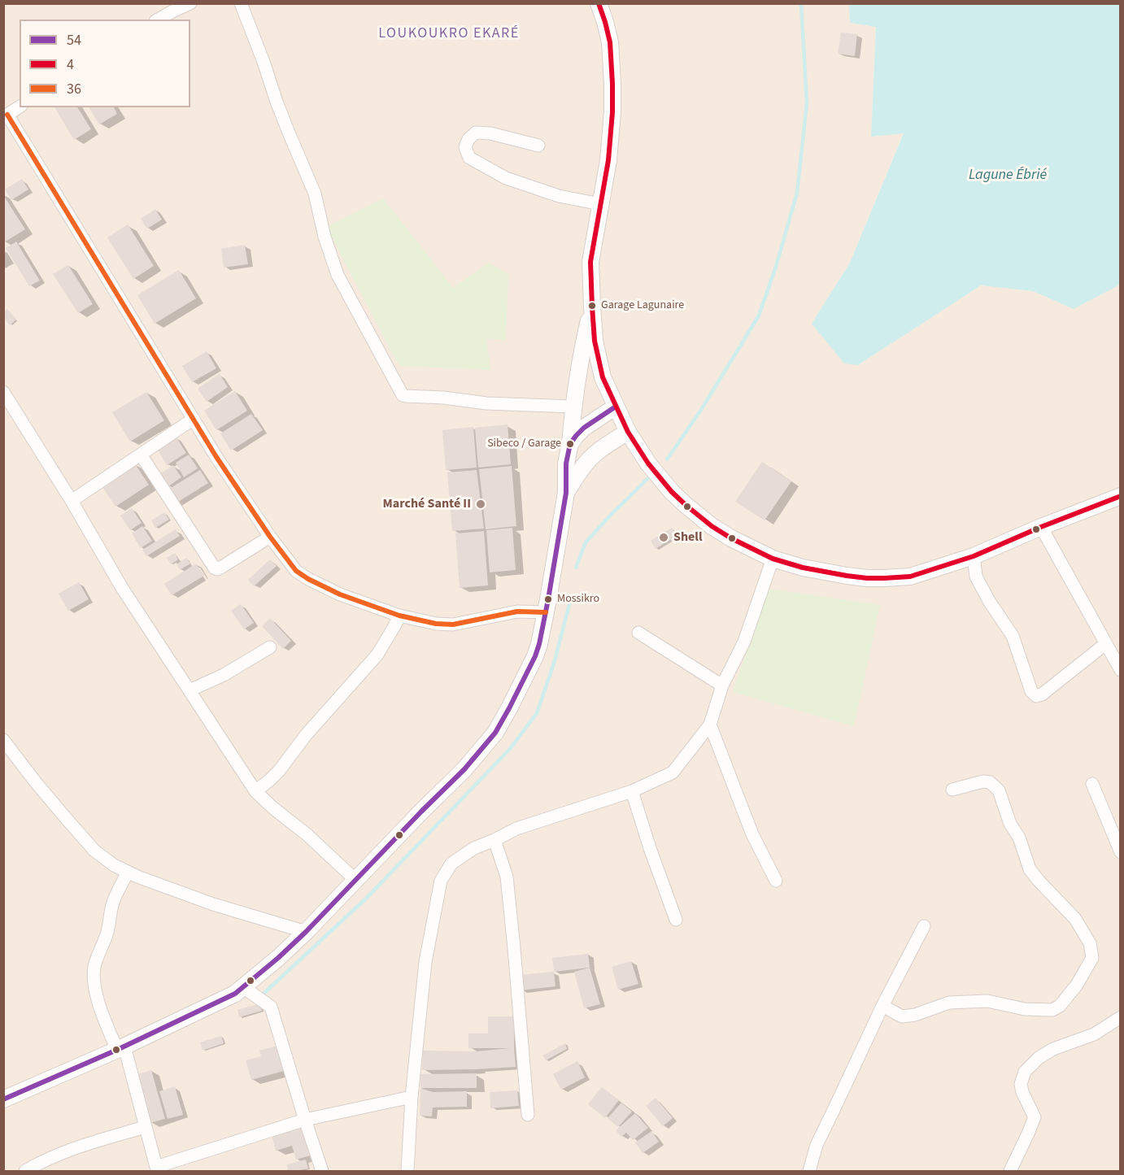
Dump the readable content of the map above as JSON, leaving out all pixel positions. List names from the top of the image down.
{
  "districts": ["LOUKOUKRO EKARÉ"],
  "water": ["Lagune Ébrié"],
  "places": [
    "Garage Lagunaire",
    "Sibeco / Garage",
    "Marché Santé II",
    "Shell",
    "Mossikro"
  ],
  "lines": ["transit line 4", "transit line 36", "transit line 54"],
  "legend": ["54", "4", "36"]
}
